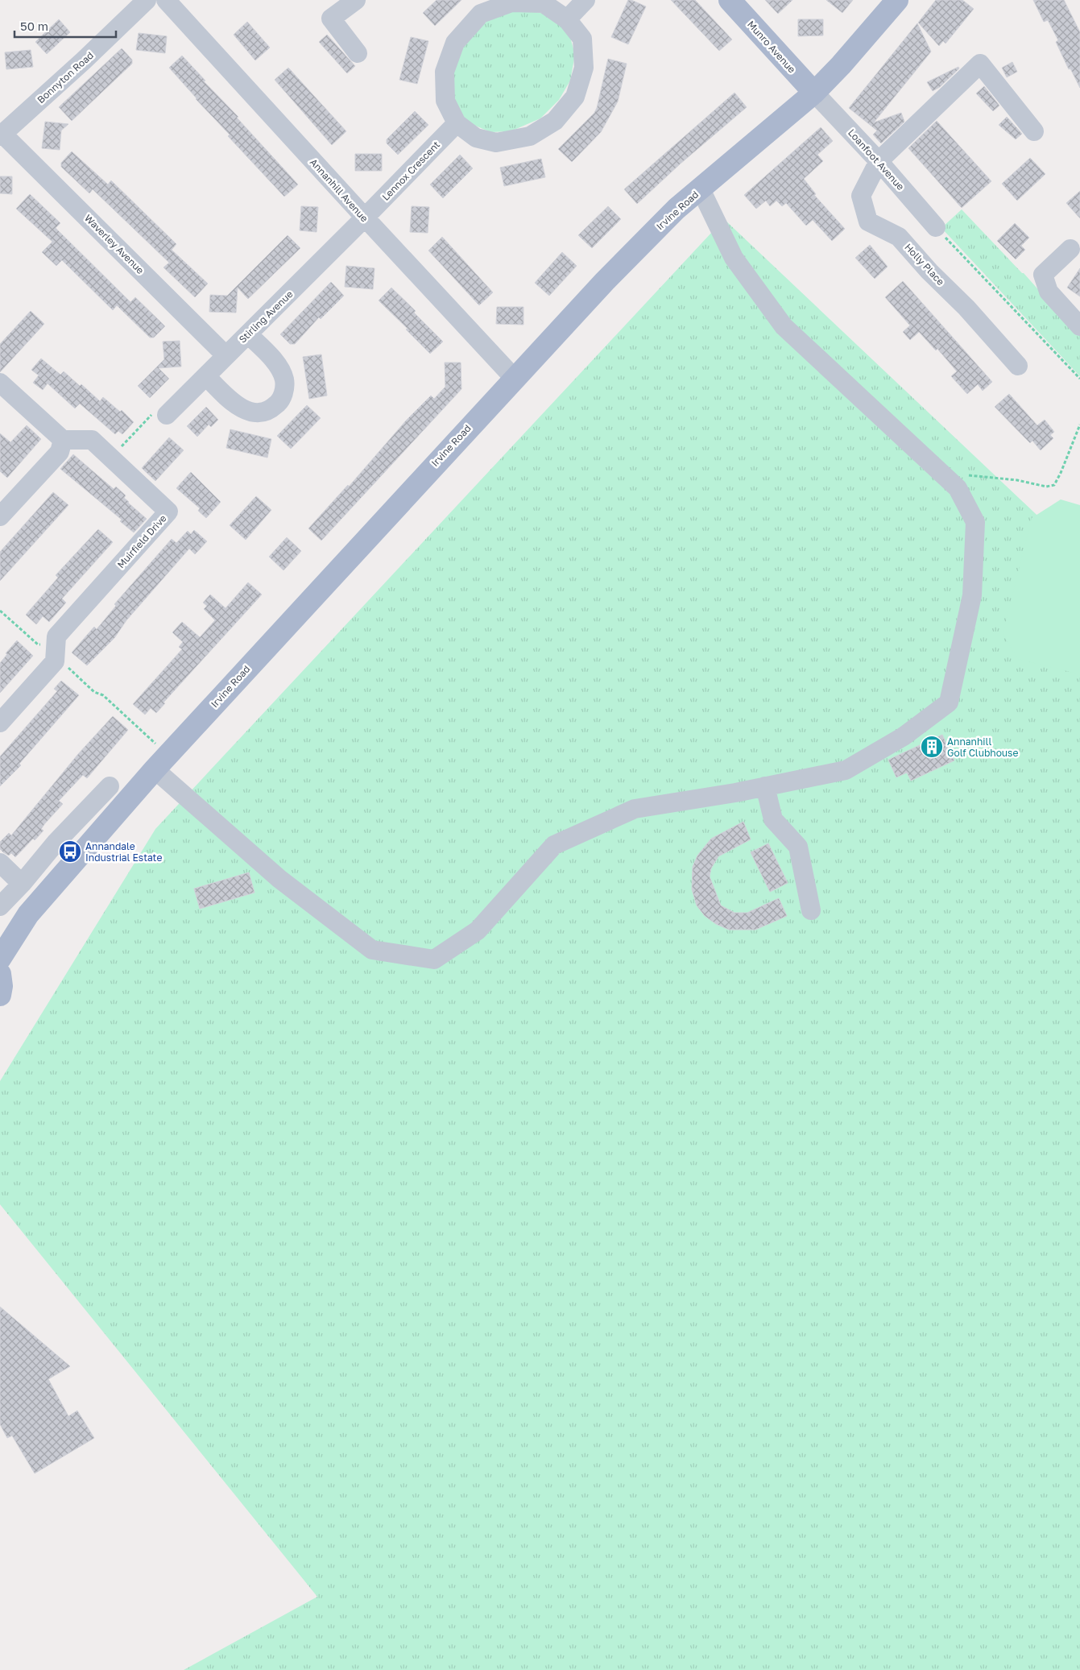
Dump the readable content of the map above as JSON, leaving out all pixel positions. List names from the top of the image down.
{
  "streets": {
    "main road": ["Munro Avenue", "Irvine Road"],
    "street": [
      "Bonnyton Road",
      "Loanfoot Avenue",
      "Lennox Crescent",
      "Annanhill Avenue",
      "Waverley Avenue",
      "Holly Place",
      "Stirling Avenue",
      "Muirfield Drive"
    ]
  },
  "crossings": [
    ["Munro Avenue", "Loanfoot Avenue"],
    ["Munro Avenue", "Irvine Road"],
    ["Bonnyton Road", "Waverley Avenue"],
    ["Loanfoot Avenue", "Irvine Road"],
    ["Loanfoot Avenue", "Holly Place"],
    ["Lennox Crescent", "Annanhill Avenue"],
    ["Lennox Crescent", "Stirling Avenue"],
    ["Annanhill Avenue", "Irvine Road"],
    ["Annanhill Avenue", "Stirling Avenue"],
    ["Waverley Avenue", "Stirling Avenue"]
  ],
  "places": {
    "building": ["Annanhill Golf Clubhouse"],
    "bus stop": ["Annandale Industrial Estate"]
  },
  "scale_bar": "50 m"
}
